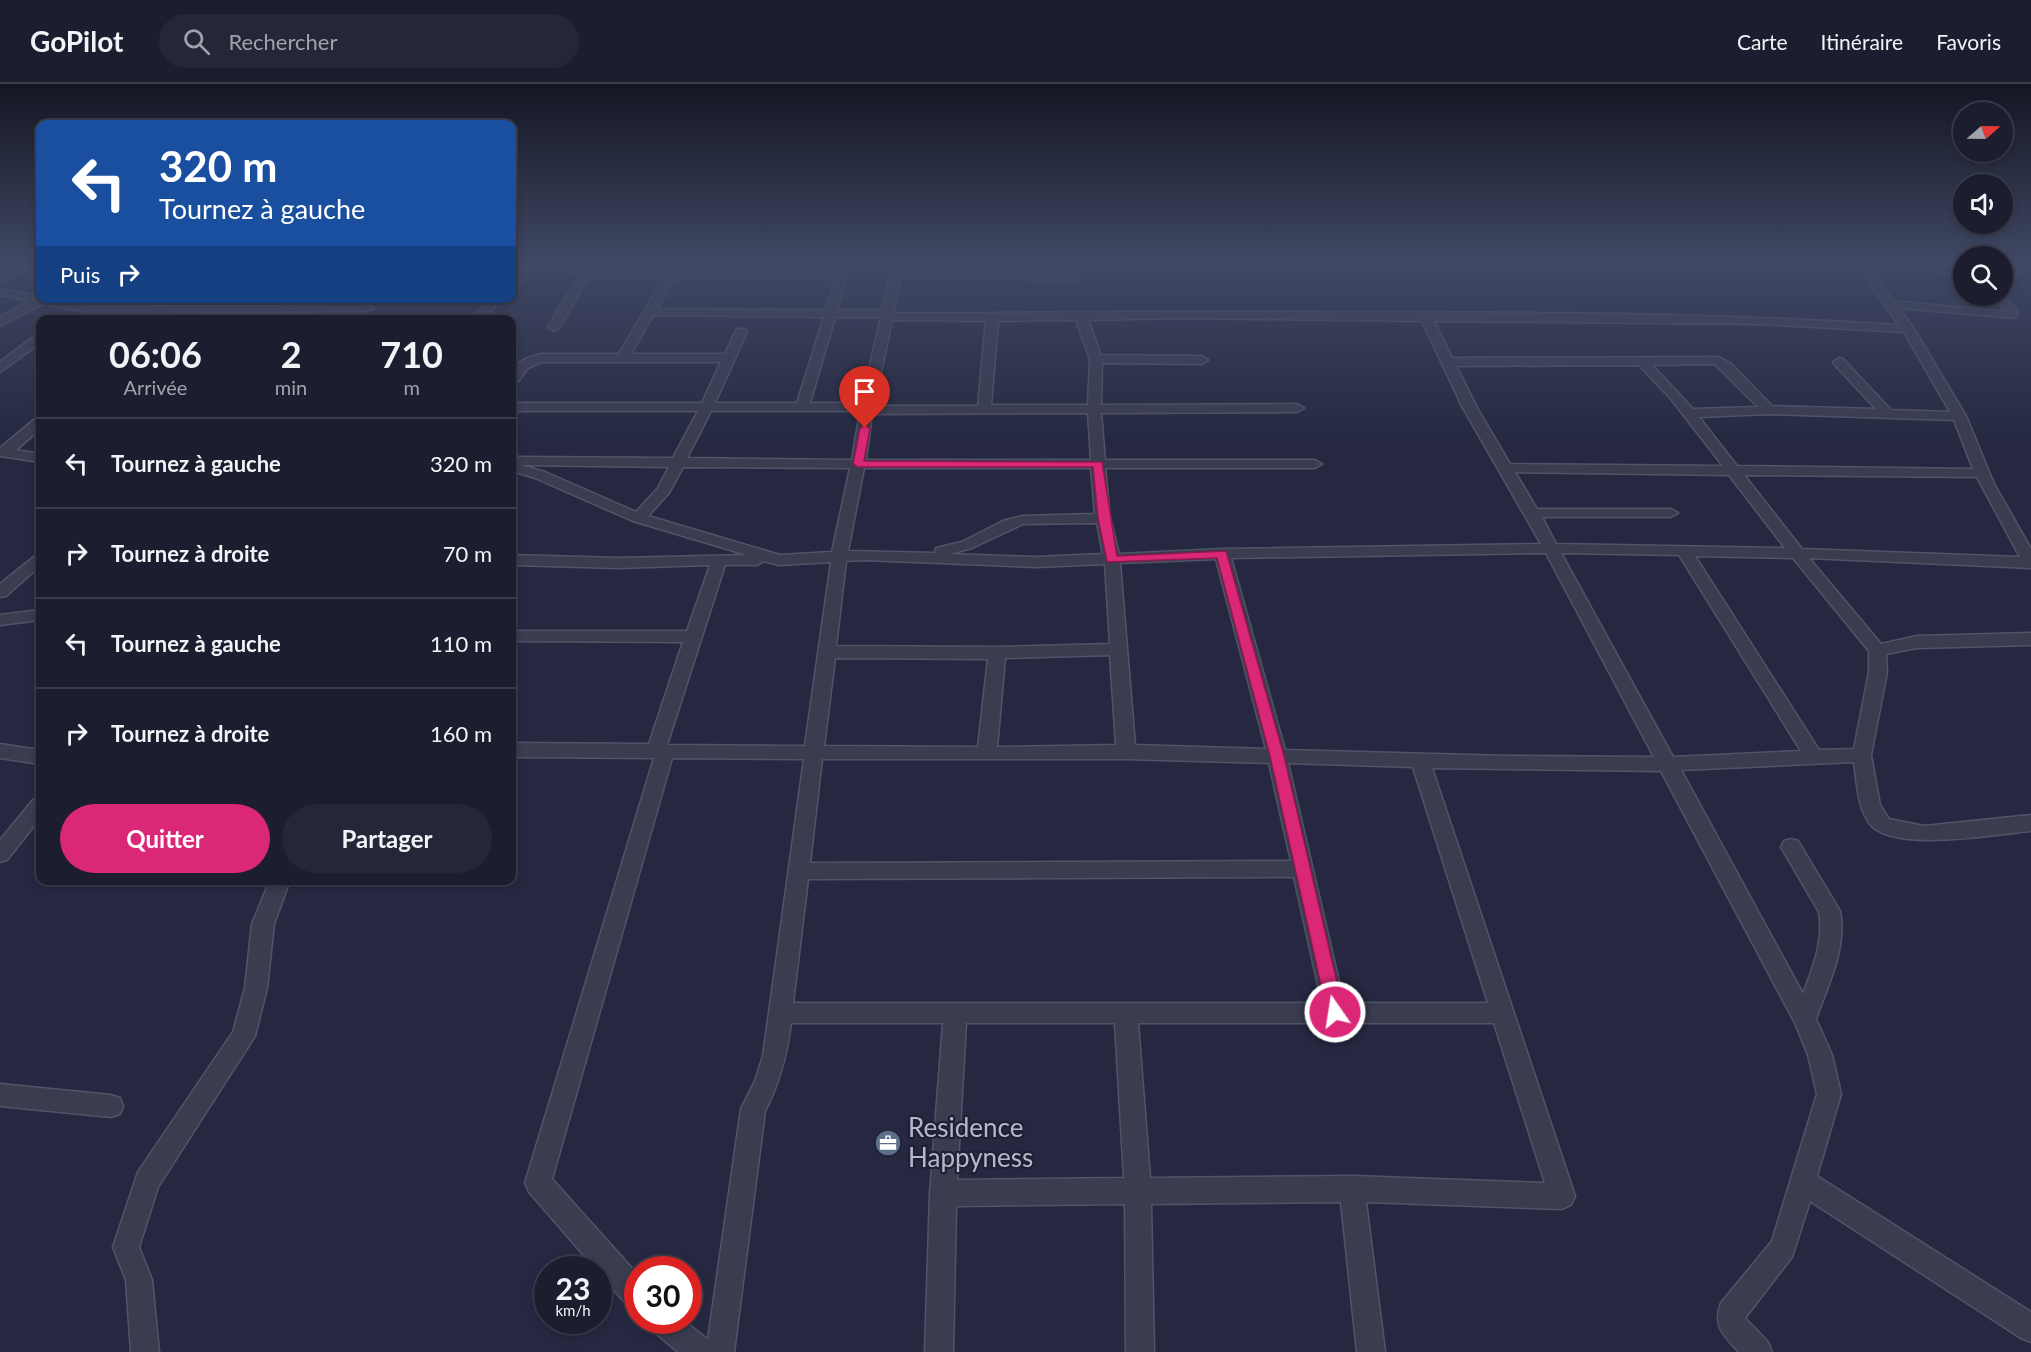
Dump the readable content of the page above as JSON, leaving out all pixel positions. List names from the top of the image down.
{
  "places": {
    "office": ["Residence Happyness"]
  },
  "north": "right",
  "page": {
    "header": "GoPilot",
    "search": "Rechercher",
    "nav": ["Carte", "Itinéraire", "Favoris"],
    "turn": ["320 m", "Tournez à gauche"],
    "then": "Puis",
    "eta": [
      "06:06",
      "Arrivée",
      "2",
      "min",
      "710",
      "m"
    ],
    "list": [
      {
        "name": "Tournez à gauche",
        "value": "320 m"
      },
      {
        "name": "Tournez à droite",
        "value": "70 m"
      },
      {
        "name": "Tournez à gauche",
        "value": "110 m"
      },
      {
        "name": "Tournez à droite",
        "value": "160 m"
      }
    ],
    "buttons": ["Quitter", "Partager"],
    "speed": "23 km/h",
    "limit": "30"
  }
}
